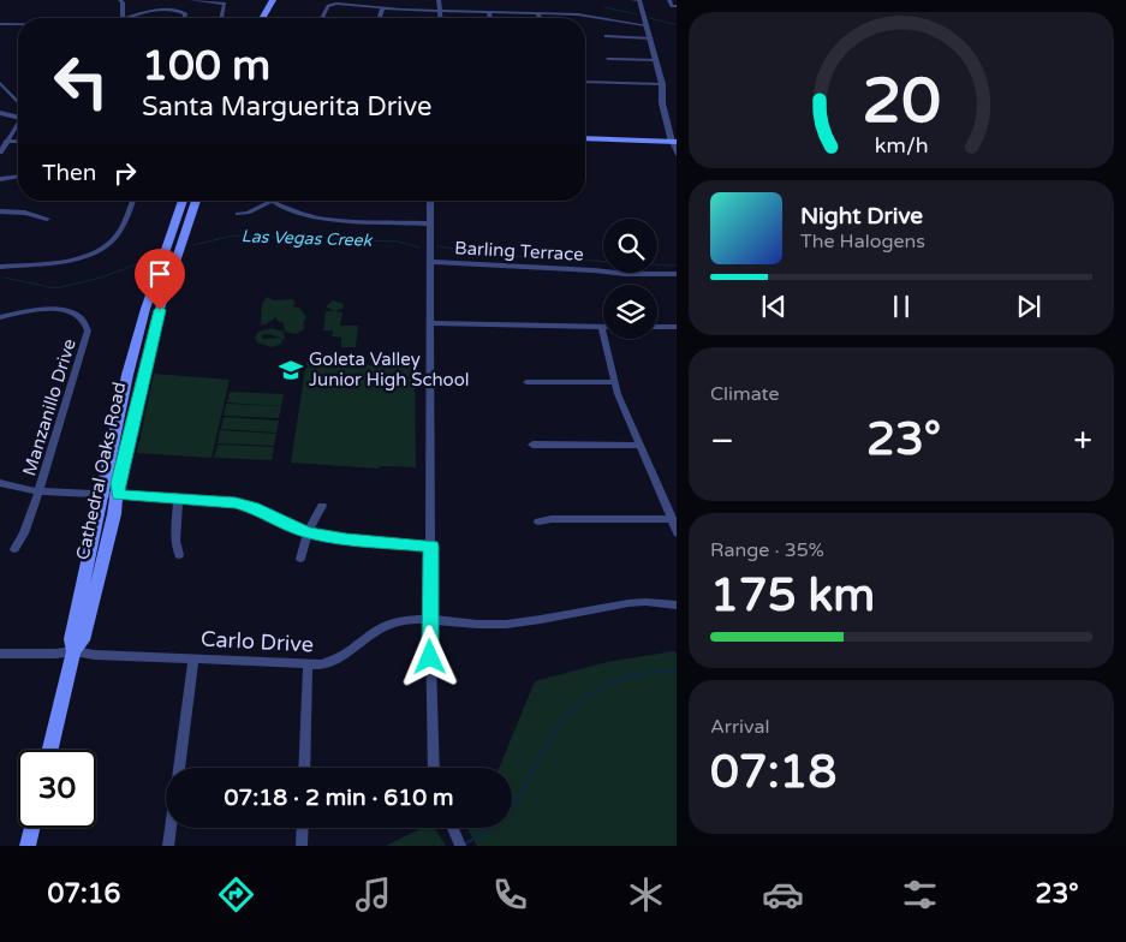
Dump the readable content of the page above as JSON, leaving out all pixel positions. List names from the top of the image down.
{
  "streets": {
    "main road": ["Cathedral Oaks Road"],
    "street": ["Barling Terrace", "Manzanillo Drive", "Carlo Drive"]
  },
  "crossings": [
    ["Cathedral Oaks Road", "Carlo Drive"]
  ],
  "water": ["Las Vegas Creek"],
  "places": {
    "school or university": ["Goleta Valley Junior High School"]
  },
  "page": {
    "turn": ["100 m", "Santa Marguerita Drive"],
    "then": "Then",
    "song": ["Night Drive", "The Halogens"],
    "tile": [
      "Climate",
      ["Range · 35%", "175 km"],
      ["Arrival", "07:18"]
    ],
    "heat": ["−", "23°", "+"],
    "limit": "30",
    "trip": "07:18 · 2 min · 610 m",
    "tabs": ["07:16", "23°"],
    "gauge": ["20", "km/h"]
  }
}
